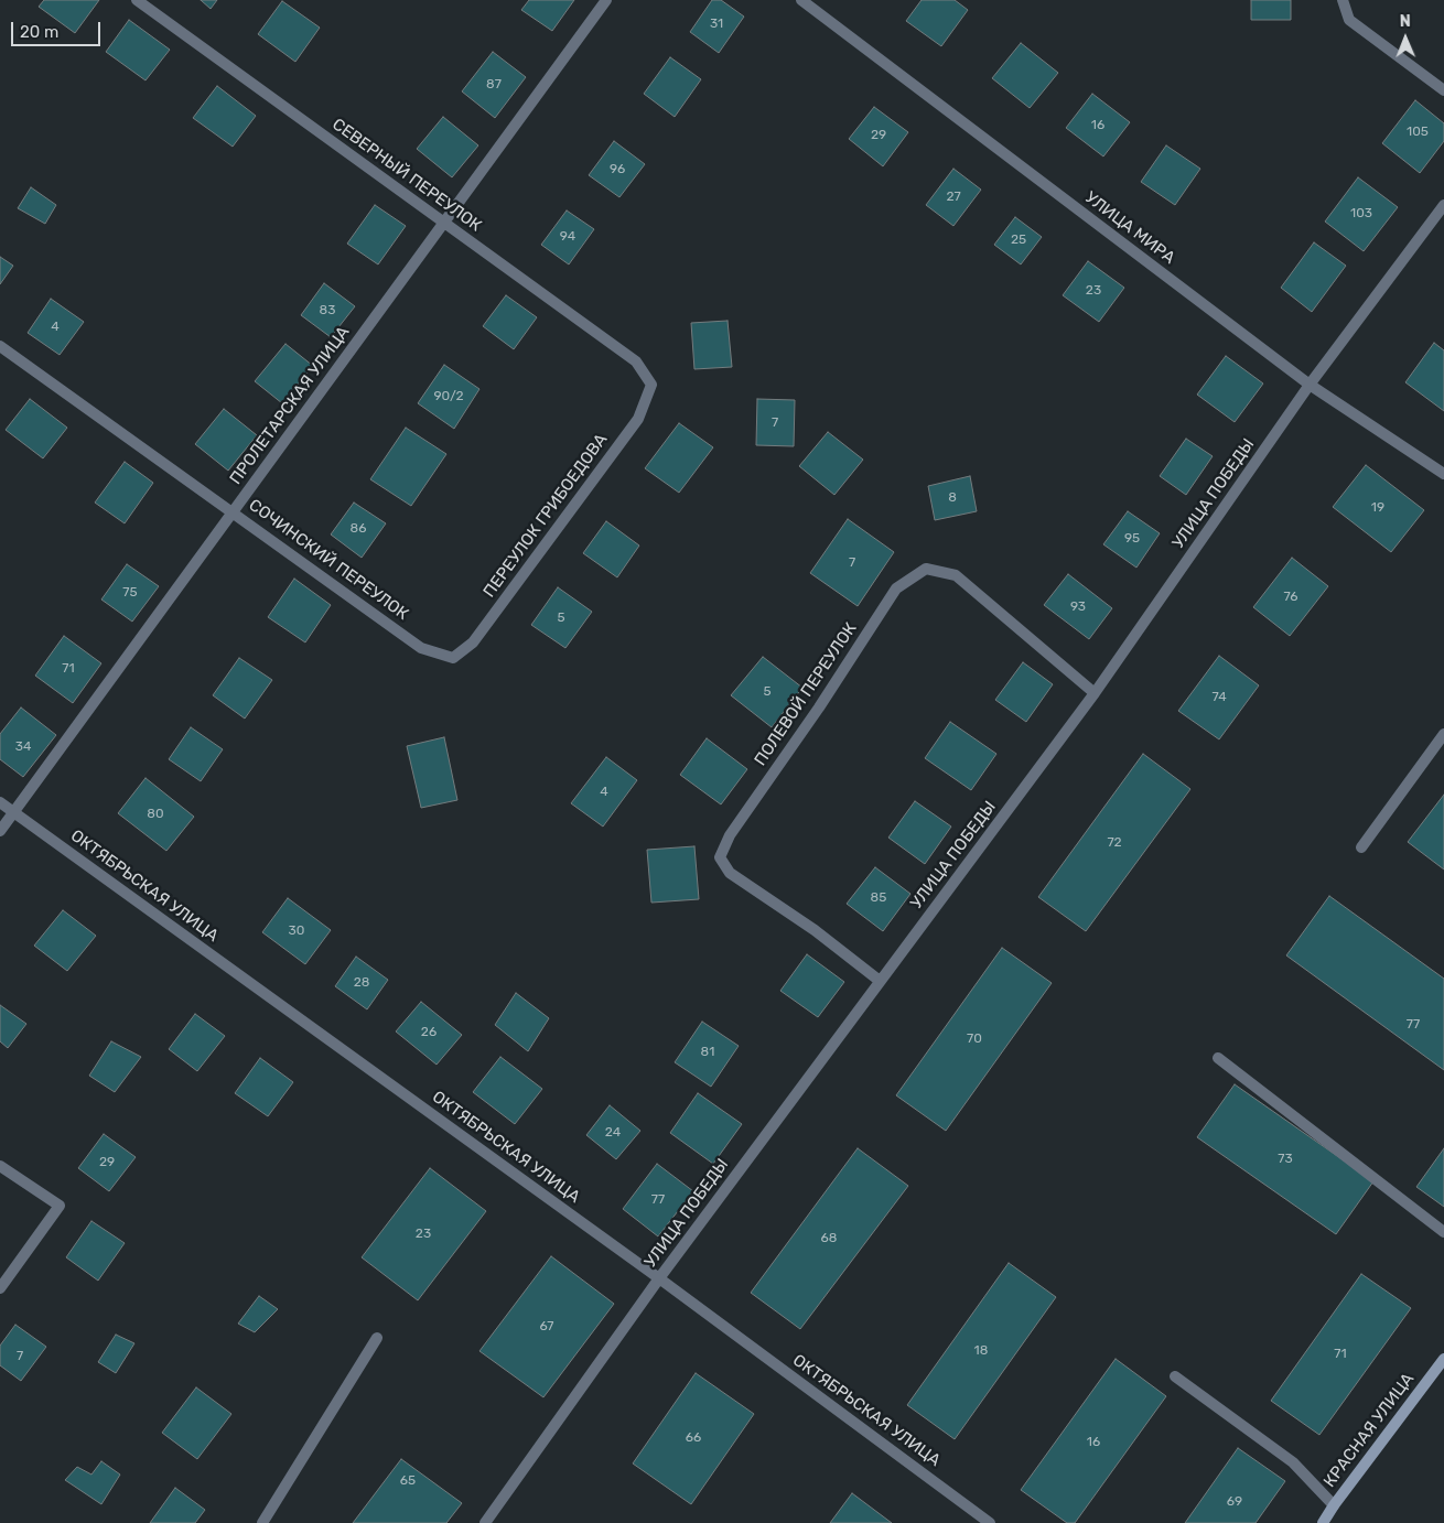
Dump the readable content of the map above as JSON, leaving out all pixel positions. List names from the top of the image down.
{
  "streets": {
    "street": [
      "СЕВЕРНЫЙ ПЕРЕУЛОК",
      "УЛИЦА МИРА",
      "ПРОЛЕТАРСКАЯ УЛИЦА",
      "УЛИЦА ПОБЕДЫ",
      "ПЕРЕУЛОК ГРИБОЕДОВА",
      "СОЧИНСКИЙ ПЕРЕУЛОК",
      "ПОЛЕВОЙ ПЕРЕУЛОК",
      "ОКТЯБРЬСКАЯ УЛИЦА",
      "КРАСНАЯ УЛИЦА"
    ]
  },
  "crossings": [
    ["СЕВЕРНЫЙ ПЕРЕУЛОК", "ПРОЛЕТАРСКАЯ УЛИЦА"],
    ["СЕВЕРНЫЙ ПЕРЕУЛОК", "ПЕРЕУЛОК ГРИБОЕДОВА"],
    ["УЛИЦА МИРА", "УЛИЦА ПОБЕДЫ"],
    ["ПРОЛЕТАРСКАЯ УЛИЦА", "СОЧИНСКИЙ ПЕРЕУЛОК"],
    ["ПРОЛЕТАРСКАЯ УЛИЦА", "ОКТЯБРЬСКАЯ УЛИЦА"],
    ["УЛИЦА ПОБЕДЫ", "ПОЛЕВОЙ ПЕРЕУЛОК"],
    ["УЛИЦА ПОБЕДЫ", "ОКТЯБРЬСКАЯ УЛИЦА"],
    ["ПЕРЕУЛОК ГРИБОЕДОВА", "СОЧИНСКИЙ ПЕРЕУЛОК"]
  ],
  "house_numbers": [
    "31",
    "87",
    "16",
    "105",
    "29",
    "96",
    "27",
    "103",
    "94",
    "25",
    "23",
    "83",
    "4",
    "90/2",
    "7",
    "8",
    "19",
    "86",
    "95",
    "7",
    "75",
    "76",
    "93",
    "5",
    "71",
    "5",
    "74",
    "34",
    "4",
    "80",
    "72",
    "85",
    "30",
    "28",
    "77",
    "26",
    "70",
    "81",
    "24",
    "73",
    "29",
    "77",
    "23",
    "68",
    "67",
    "18",
    "71",
    "7",
    "66",
    "16",
    "65",
    "69"
  ],
  "scale_bar": "20 m",
  "north": "top"
}
